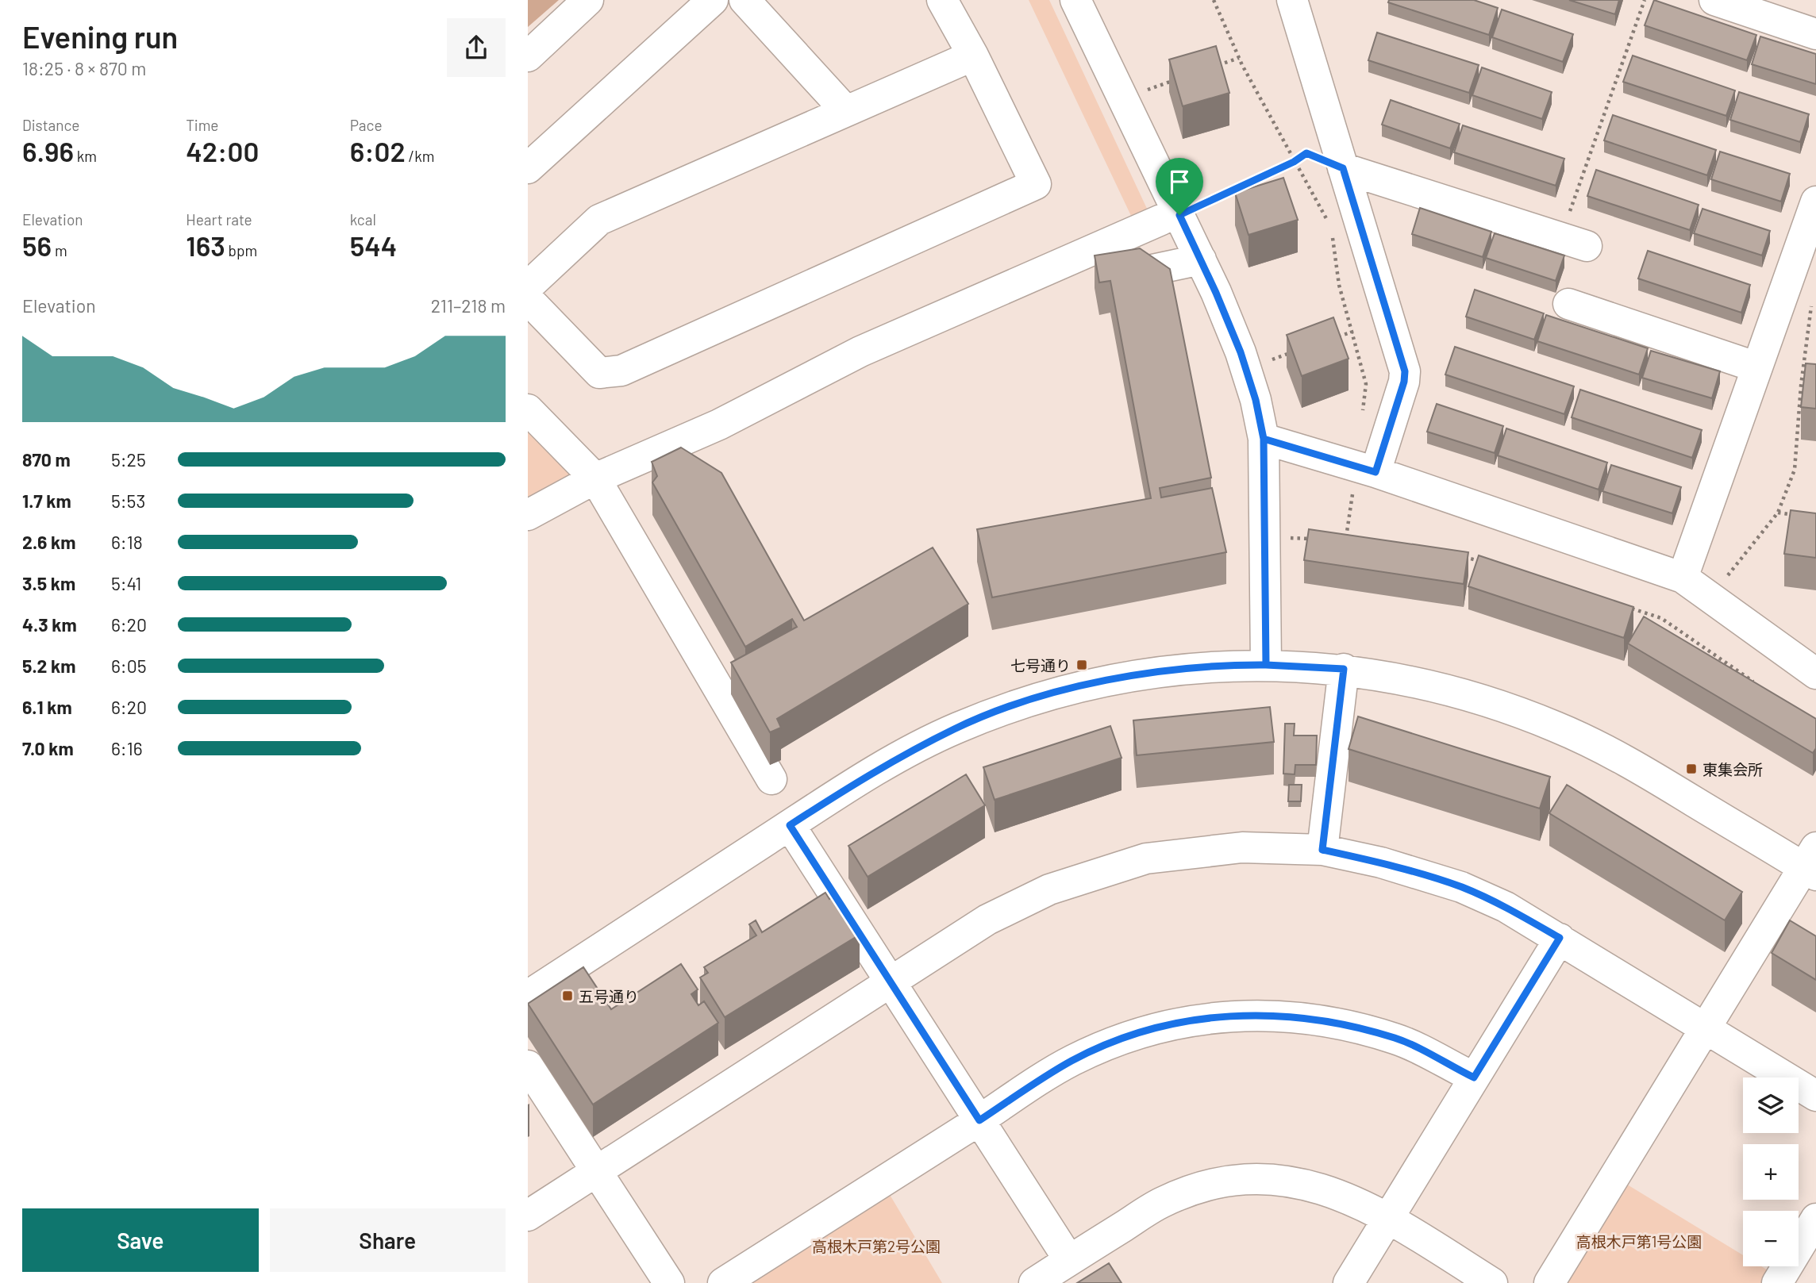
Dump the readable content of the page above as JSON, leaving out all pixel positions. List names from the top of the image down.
{
  "parks": ["高根木戸第1号公園", "高根木戸第2号公園"],
  "places": {
    "transit": ["七号通り", "東集会所", "五号通り"]
  },
  "page": {
    "heading": ["Evening run", "18:25 · 8 × 870 m"],
    "stats": [
      ["Distance", "6.96 km"],
      ["Time", "42:00"],
      ["Pace", "6:02 /km"],
      ["Elevation", "56 m"],
      ["Heart rate", "163 bpm"],
      ["kcal", "544"]
    ],
    "chart": ["Elevation", "211–218 m"],
    "list": [
      {
        "name": "870 m",
        "note": "5:25"
      },
      {
        "name": "1.7 km",
        "note": "5:53"
      },
      {
        "name": "2.6 km",
        "note": "6:18"
      },
      {
        "name": "3.5 km",
        "note": "5:41"
      },
      {
        "name": "4.3 km",
        "note": "6:20"
      },
      {
        "name": "5.2 km",
        "note": "6:05"
      },
      {
        "name": "6.1 km",
        "note": "6:20"
      },
      {
        "name": "7.0 km",
        "note": "6:16"
      }
    ],
    "map_buttons": ["+", "−"],
    "buttons": ["Save", "Share"]
  }
}
